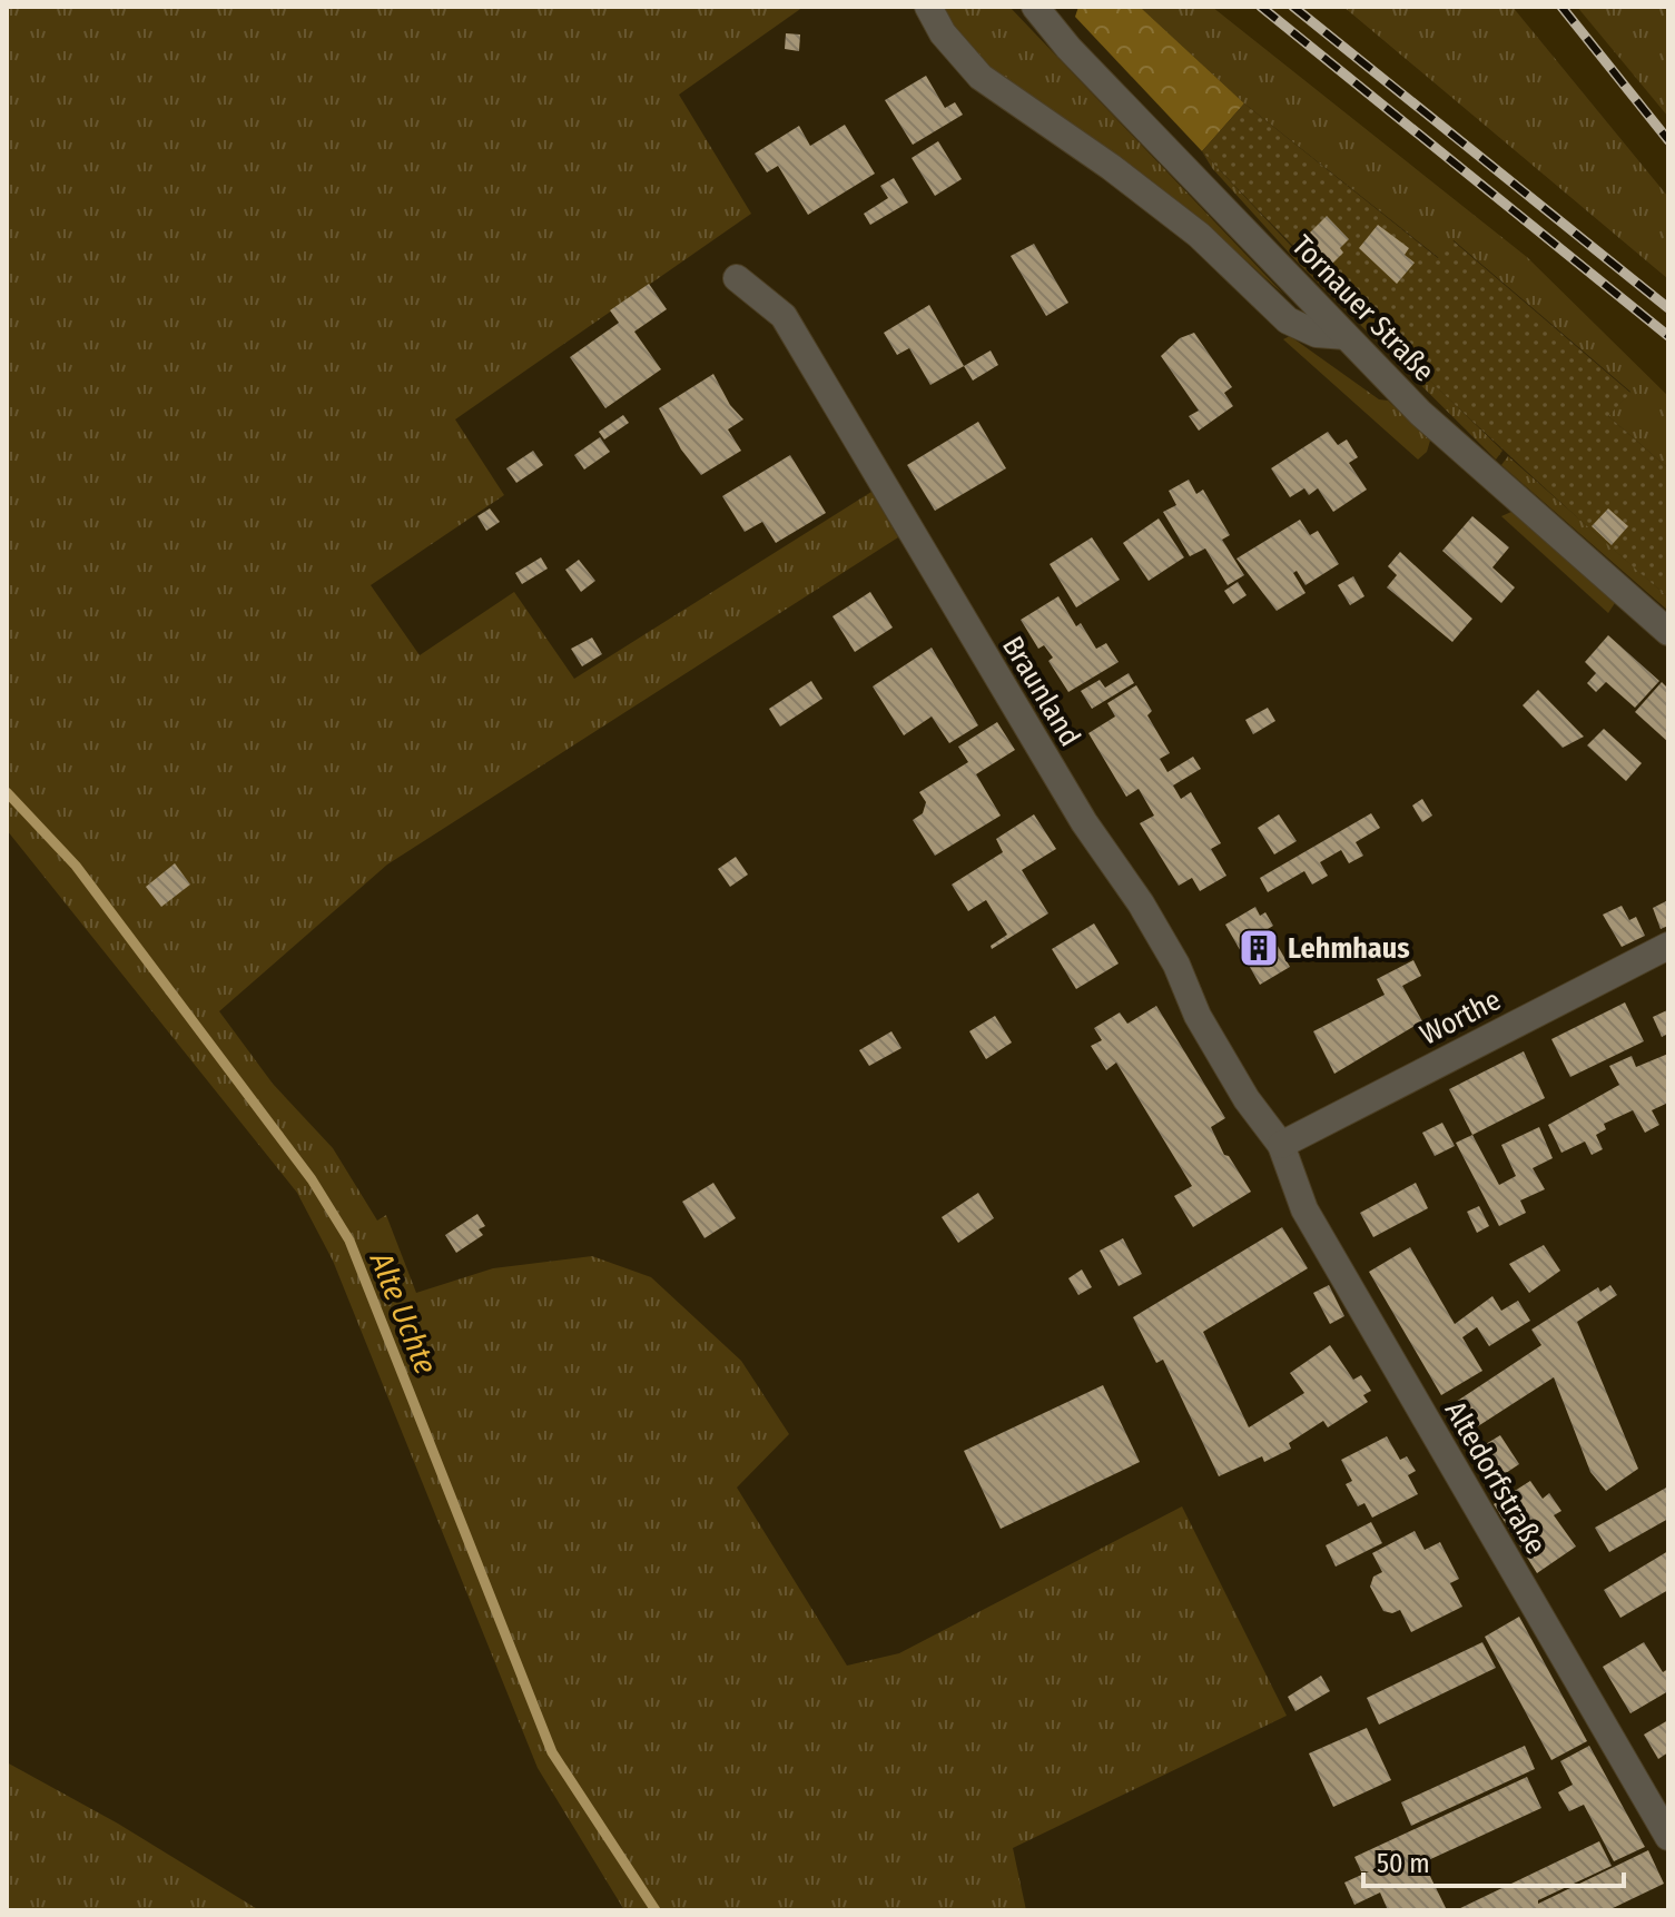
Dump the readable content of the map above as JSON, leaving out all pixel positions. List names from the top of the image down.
{
  "streets": {
    "street": [
      "Tornauer Straße",
      "Braunland",
      "Worthe",
      "Altedorfstraße"
    ]
  },
  "crossings": [
    ["Braunland", "Worthe"],
    ["Braunland", "Altedorfstraße"],
    ["Worthe", "Altedorfstraße"]
  ],
  "water": ["Alte Uchte"],
  "places": {
    "building": ["Lehmhaus"]
  },
  "scale_bar": "50 m"
}
